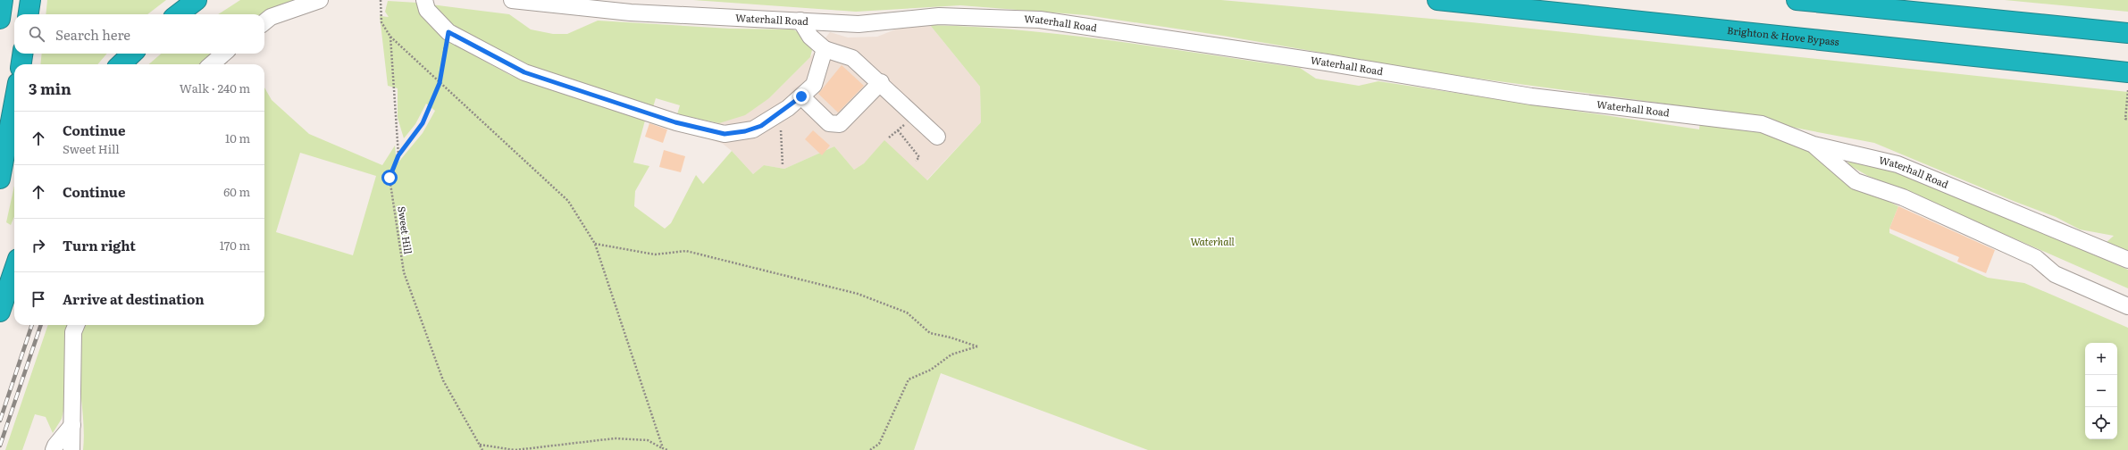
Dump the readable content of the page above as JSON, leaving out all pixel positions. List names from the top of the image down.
{
  "streets": {
    "highway": ["Brighton & Hove Bypass"],
    "street": ["Waterhall Road"],
    "path": ["Sweet Hill"]
  },
  "parks": ["Waterhall"],
  "page": {
    "search": "Search here",
    "heading": ["3 min", "Walk · 240 m"],
    "list": [
      ["Continue", "Sweet Hill", "10 m"],
      ["Continue", "60 m"],
      ["Turn right", "170 m"],
      "Arrive at destination"
    ],
    "map_buttons": ["+", "−"]
  }
}
